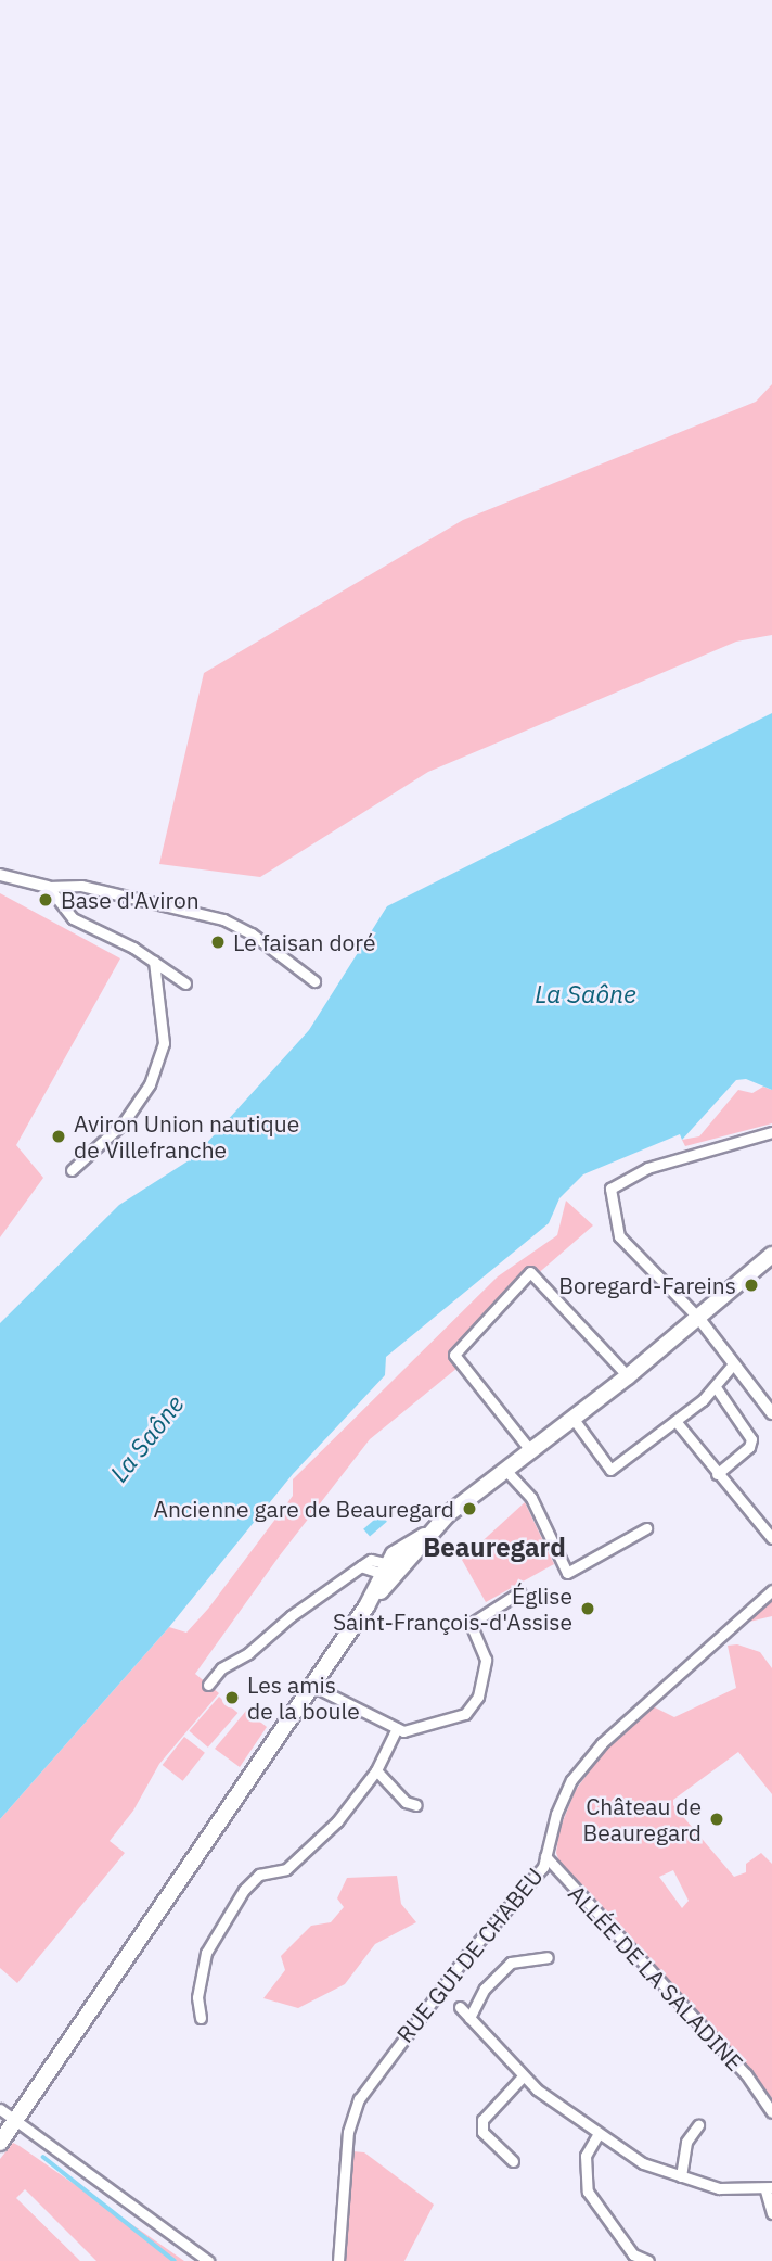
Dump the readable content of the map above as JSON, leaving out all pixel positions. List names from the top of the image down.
{
  "streets": {
    "street": ["RUE GUI DE CHABEU", "ALLÉE DE LA SALADINE"]
  },
  "crossings": [
    ["RUE GUI DE CHABEU", "ALLÉE DE LA SALADINE"]
  ],
  "districts": ["Beauregard"],
  "water": ["La Saône"],
  "places": [
    "Base d'Aviron",
    "Le faisan doré",
    "Aviron Union nautique de Villefranche",
    "Boregard-Fareins",
    "Ancienne gare de Beauregard",
    "Église Saint-François-d'Assise",
    "Les amis de la boule",
    "Château de Beauregard"
  ]
}
